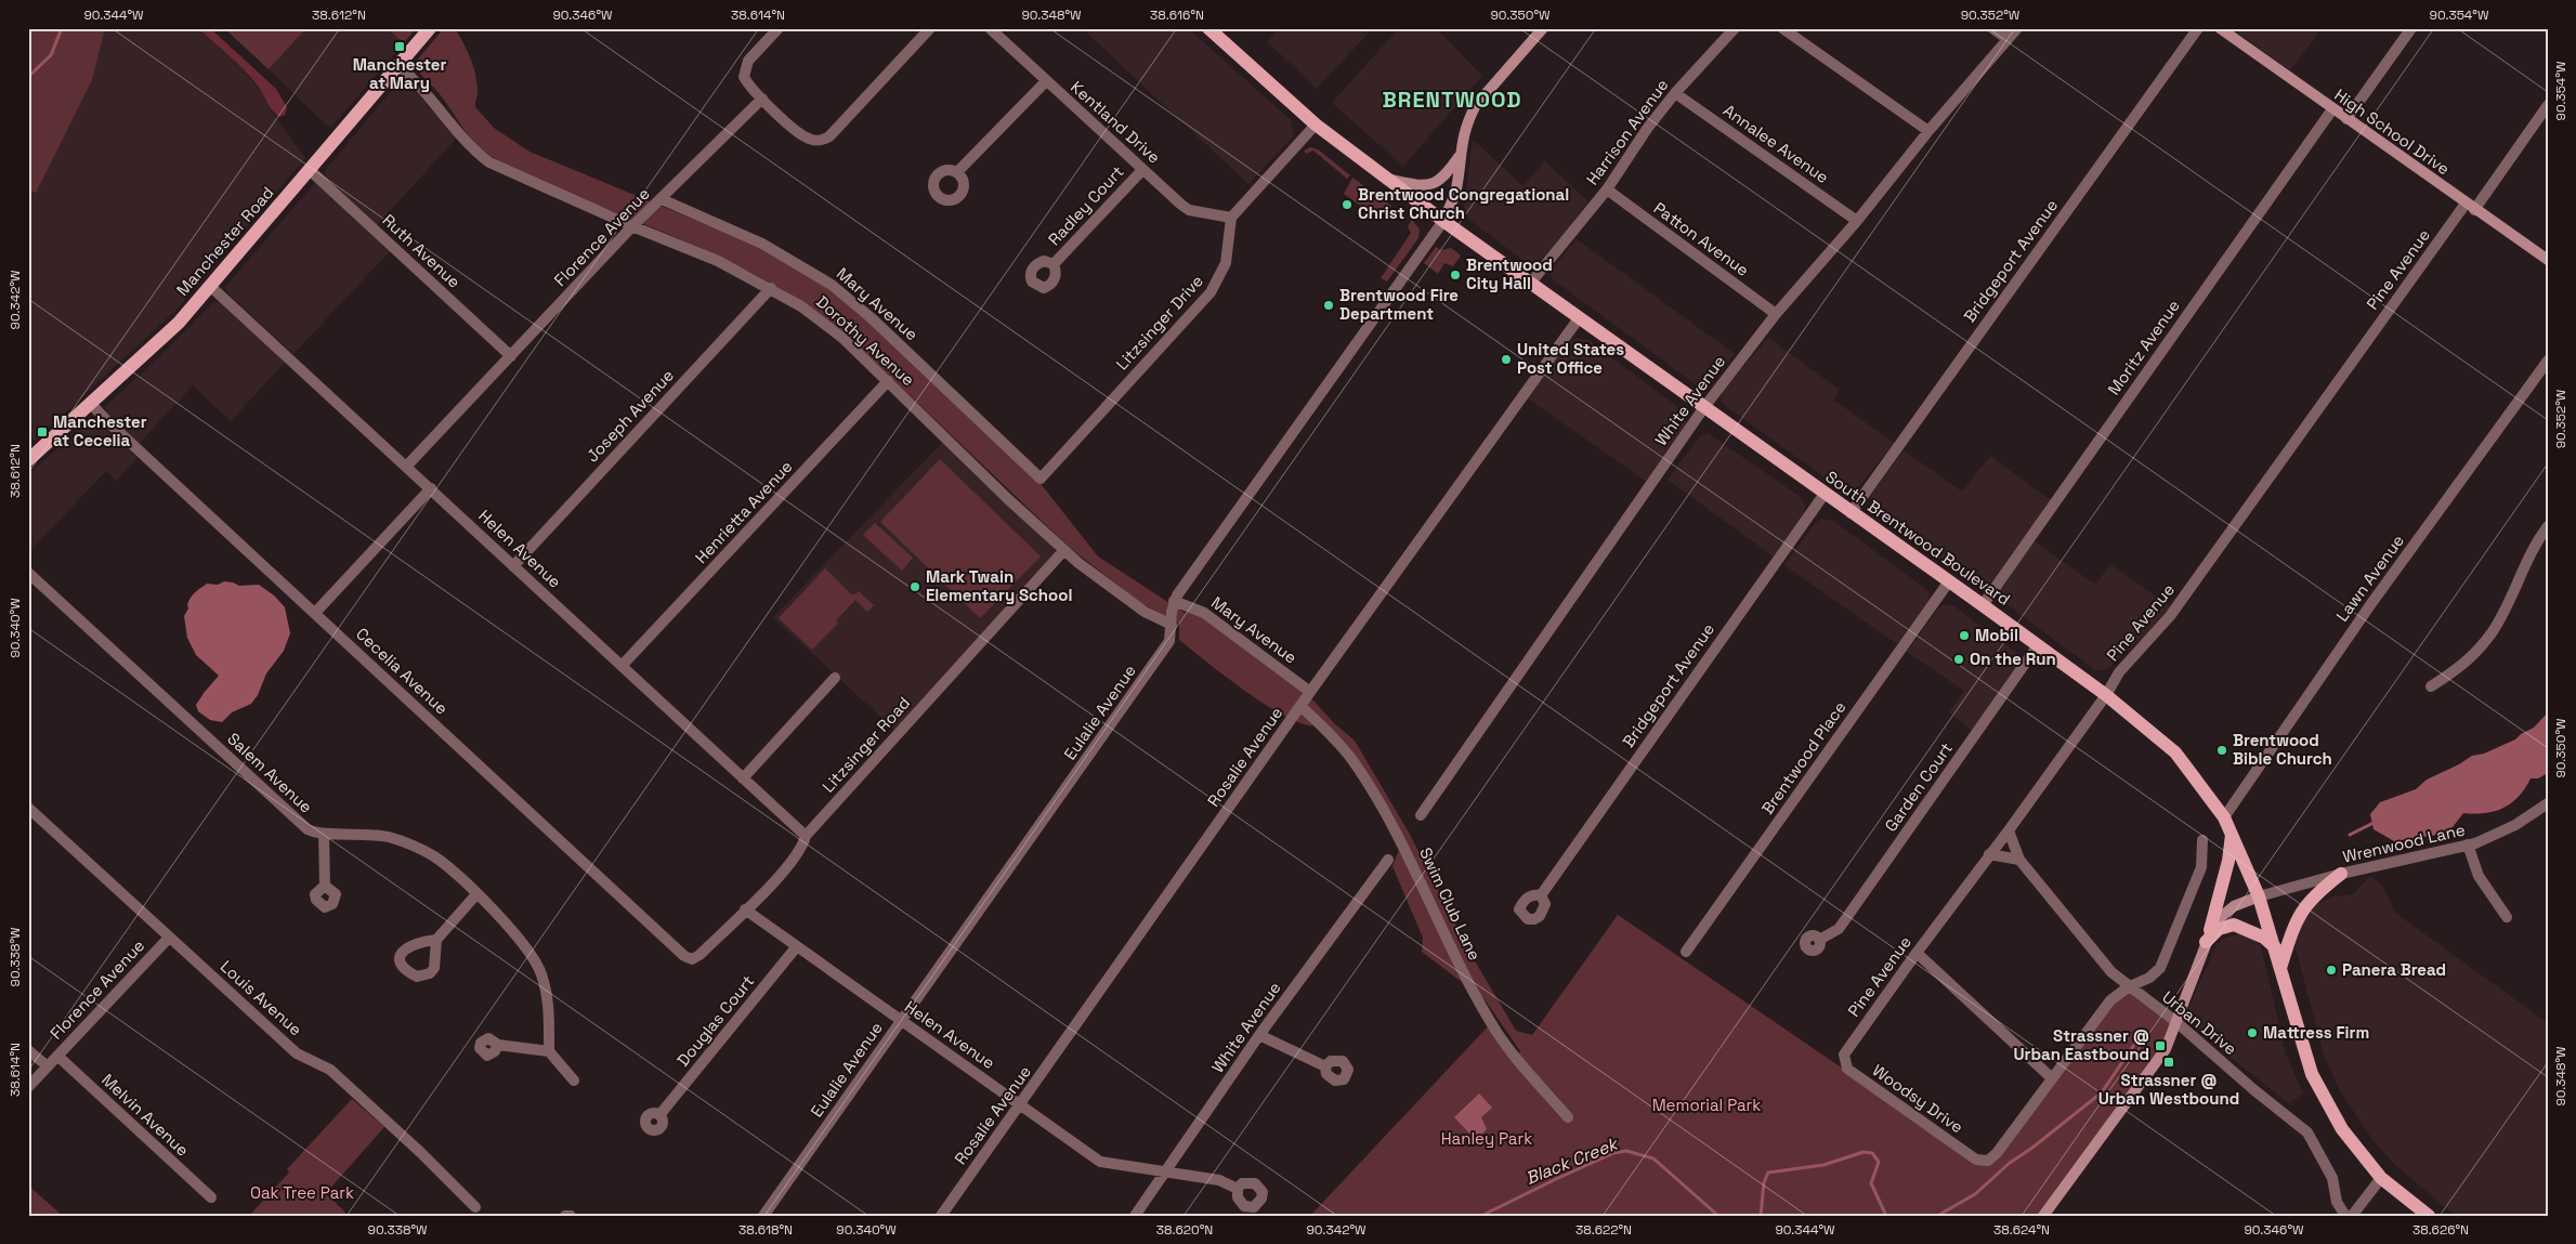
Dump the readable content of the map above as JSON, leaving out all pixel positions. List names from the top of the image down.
{
  "streets": {
    "main road": ["Manchester Road", "South Brentwood Boulevard"],
    "street": [
      "Kentland Drive",
      "Harrison Avenue",
      "High School Drive",
      "Annalee Avenue",
      "Radley Court",
      "Florence Avenue",
      "Patton Avenue",
      "Ruth Avenue",
      "Bridgeport Avenue",
      "Pine Avenue",
      "Mary Avenue",
      "Litzsinger Drive",
      "Dorothy Avenue",
      "Moritz Avenue",
      "White Avenue",
      "Joseph Avenue",
      "Henrietta Avenue",
      "Helen Avenue",
      "Lawn Avenue",
      "Cecelia Avenue",
      "Eulalie Avenue",
      "Litzsinger Road",
      "Rosalie Avenue",
      "Brentwood Place",
      "Salem Avenue",
      "Garden Court",
      "Wrenwood Lane",
      "Swim Club Lane",
      "Louis Avenue",
      "Douglas Court",
      "Urban Drive",
      "Woodsy Drive",
      "Melvin Avenue"
    ]
  },
  "crossings": [
    ["Kentland Drive", "Radley Court"],
    ["Kentland Drive", "Litzsinger Drive"],
    ["Harrison Avenue", "Annalee Avenue"],
    ["Harrison Avenue", "Patton Avenue"],
    ["Harrison Avenue", "South Brentwood Boulevard"],
    ["High School Drive", "Pine Avenue"],
    ["High School Drive", "Moritz Avenue"],
    ["Annalee Avenue", "White Avenue"],
    ["Florence Avenue", "Ruth Avenue"],
    ["Florence Avenue", "Mary Avenue"],
    ["Florence Avenue", "Dorothy Avenue"],
    ["Florence Avenue", "Helen Avenue"],
    ["Florence Avenue", "Louis Avenue"],
    ["Florence Avenue", "Melvin Avenue"],
    ["Patton Avenue", "White Avenue"],
    ["Manchester Road", "Ruth Avenue"],
    ["Manchester Road", "Dorothy Avenue"],
    ["Manchester Road", "Helen Avenue"],
    ["Manchester Road", "Cecelia Avenue"],
    ["Bridgeport Avenue", "South Brentwood Boulevard"],
    ["Pine Avenue", "South Brentwood Boulevard"],
    ["Pine Avenue", "Urban Drive"],
    ["Pine Avenue", "Woodsy Drive"],
    ["Mary Avenue", "Litzsinger Drive"],
    ["Mary Avenue", "Eulalie Avenue"],
    ["Mary Avenue", "Rosalie Avenue"],
    ["Dorothy Avenue", "Joseph Avenue"],
    ["Dorothy Avenue", "Henrietta Avenue"],
    ["Dorothy Avenue", "Eulalie Avenue"],
    ["Dorothy Avenue", "Litzsinger Road"],
    ["Moritz Avenue", "South Brentwood Boulevard"],
    ["White Avenue", "South Brentwood Boulevard"],
    ["White Avenue", "Helen Avenue"],
    ["Joseph Avenue", "Helen Avenue"],
    ["Henrietta Avenue", "Helen Avenue"],
    ["South Brentwood Boulevard", "Lawn Avenue"],
    ["South Brentwood Boulevard", "Rosalie Avenue"],
    ["South Brentwood Boulevard", "Brentwood Place"],
    ["South Brentwood Boulevard", "Garden Court"],
    ["South Brentwood Boulevard", "Wrenwood Lane"],
    ["Helen Avenue", "Eulalie Avenue"],
    ["Helen Avenue", "Litzsinger Road"],
    ["Helen Avenue", "Rosalie Avenue"],
    ["Helen Avenue", "Douglas Court"],
    ["Cecelia Avenue", "Litzsinger Road"],
    ["Rosalie Avenue", "Swim Club Lane"]
  ],
  "districts": ["BRENTWOOD"],
  "water": ["Black Creek"],
  "parks": ["Memorial Park", "Hanley Park", "Oak Tree Park"],
  "places": {
    "transit": [
      "Manchester at Mary",
      "Manchester at Cecelia",
      "Strassner @ Urban Eastbound",
      "Strassner @ Urban Westbound"
    ],
    "other": [
      "Brentwood Congregational Christ Church",
      "Brentwood City Hall",
      "Brentwood Fire Department",
      "United States Post Office",
      "Mark Twain Elementary School",
      "Mobil",
      "On the Run",
      "Brentwood Bible Church",
      "Panera Bread",
      "Mattress Firm"
    ]
  },
  "coordinates": [
    "90.344°W",
    "38.612°N",
    "90.346°W",
    "38.614°N",
    "90.348°W",
    "38.616°N",
    "90.350°W",
    "90.352°W",
    "90.354°W",
    "90.342°W",
    "90.340°W",
    "90.338°W",
    "38.618°N",
    "38.620°N",
    "38.622°N",
    "38.624°N",
    "38.626°N"
  ]
}
